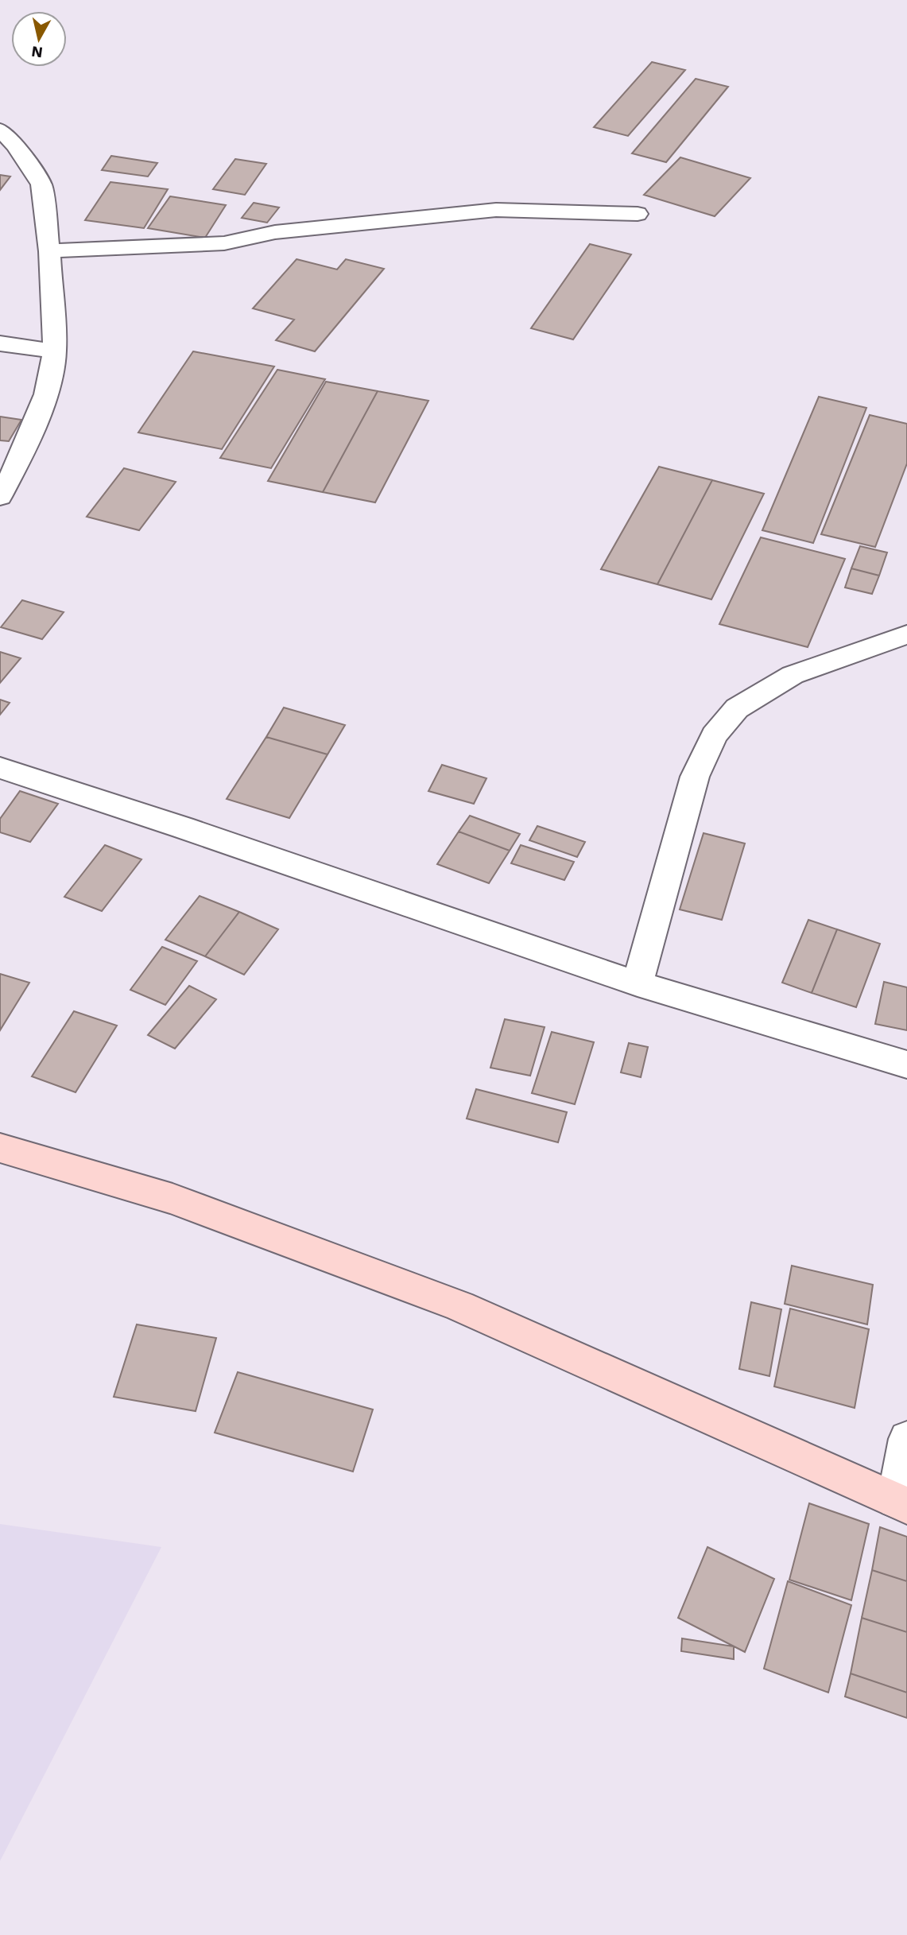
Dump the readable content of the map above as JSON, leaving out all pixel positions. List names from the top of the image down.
{
  "north": "bottom"
}
